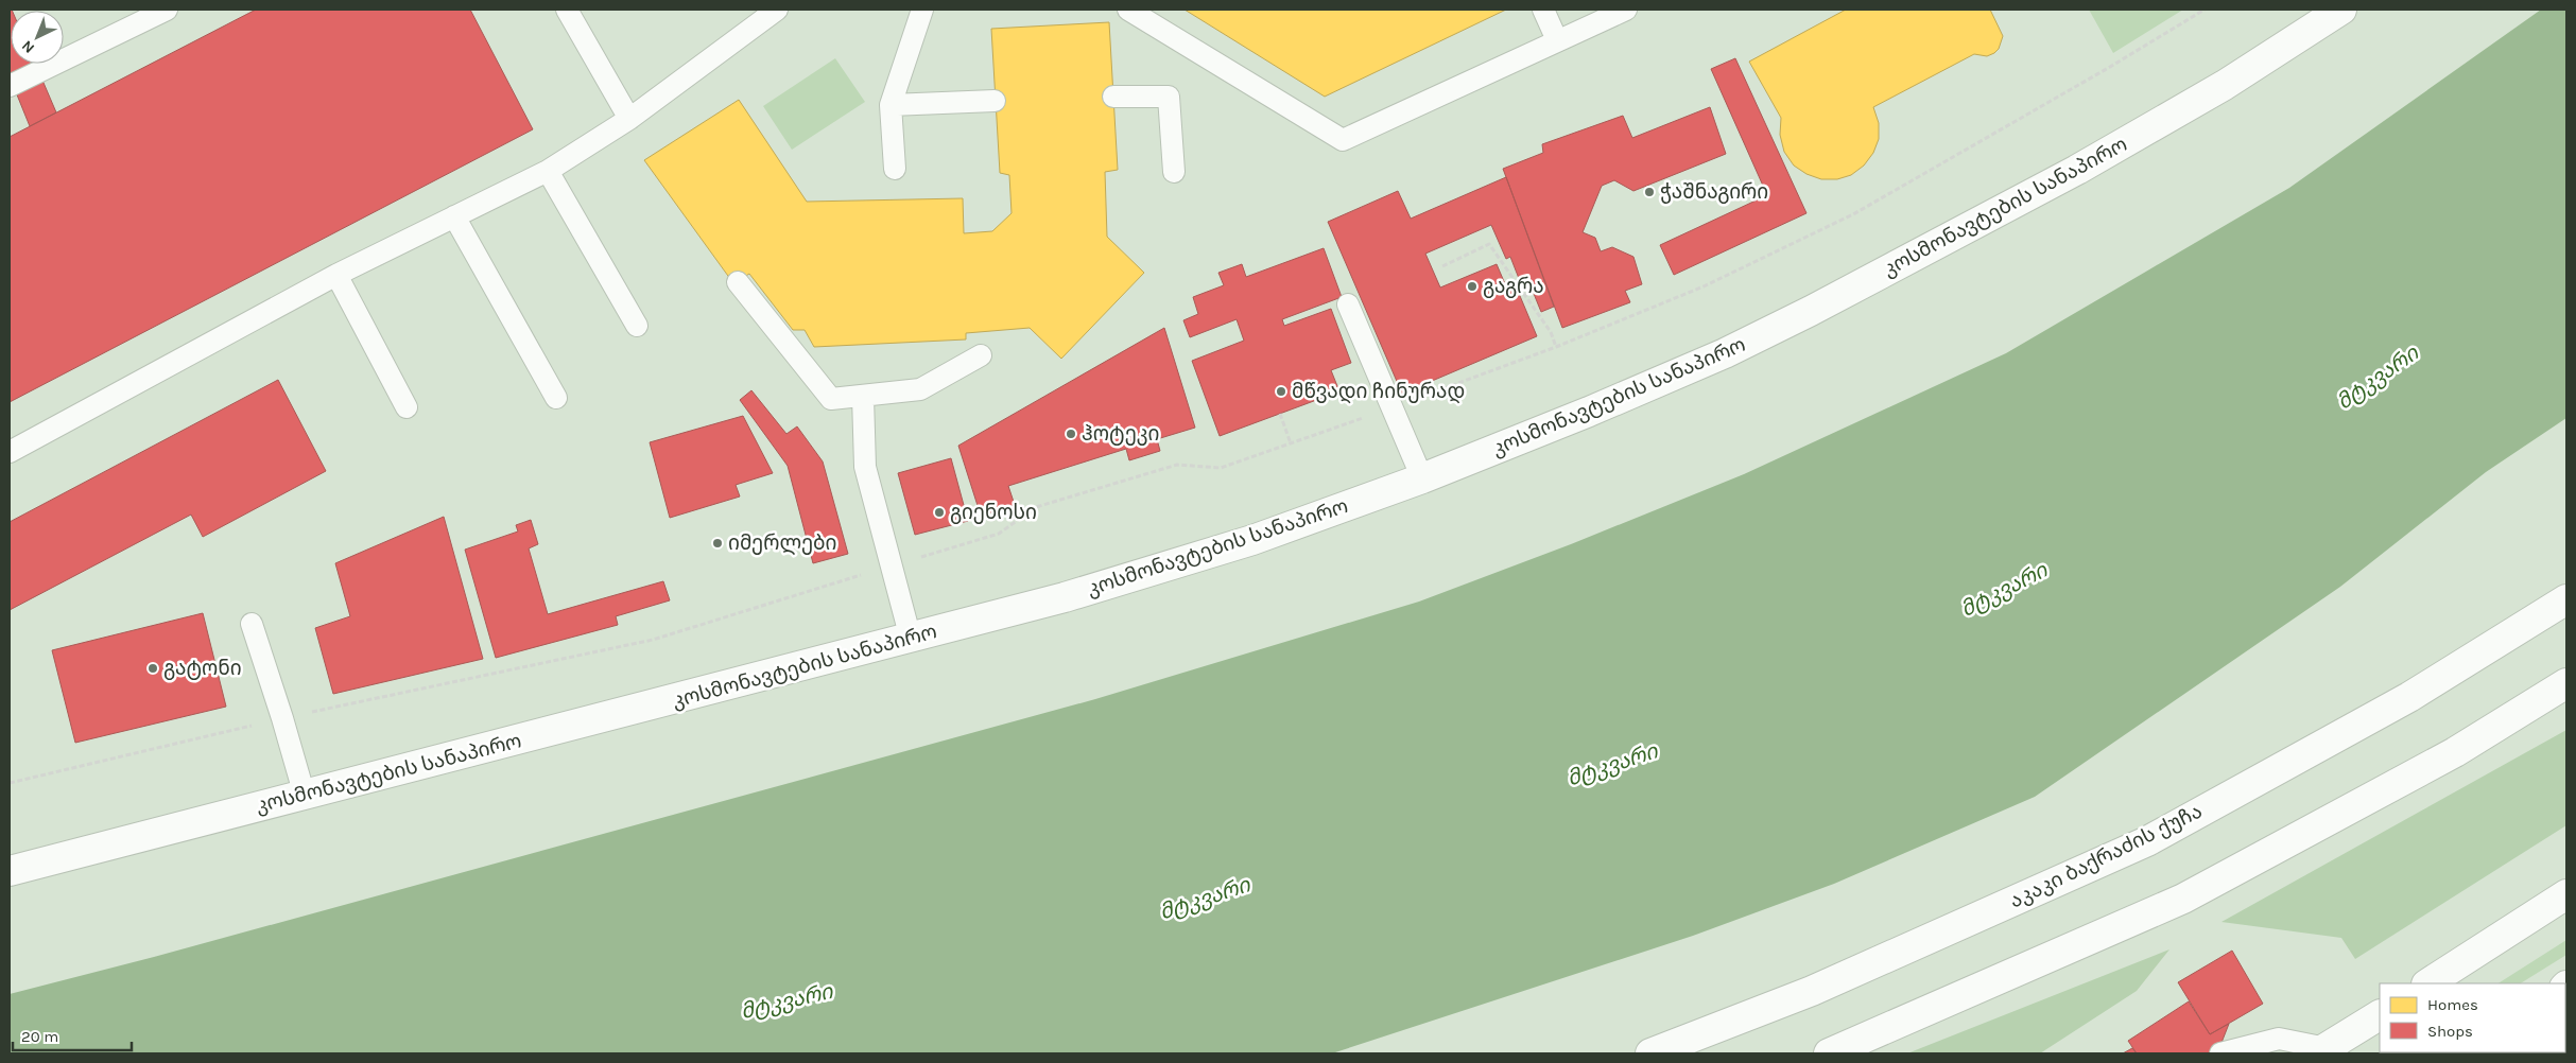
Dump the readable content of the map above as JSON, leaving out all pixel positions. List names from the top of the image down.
{
  "streets": {
    "main road": ["კოსმონავტების სანაპირო", "აკაკი ბაქრაძის ქუჩა"]
  },
  "water": ["მტკვარი"],
  "places": [
    "ჭაშნაგირი",
    "გაგრა",
    "მწვადი ჩინურად",
    "ჰოტეკი",
    "გიენოსი",
    "იმერლები",
    "გატონი"
  ],
  "legend": ["Homes", "Shops"],
  "scale_bar": "20 m",
  "north": "bottom left"
}
